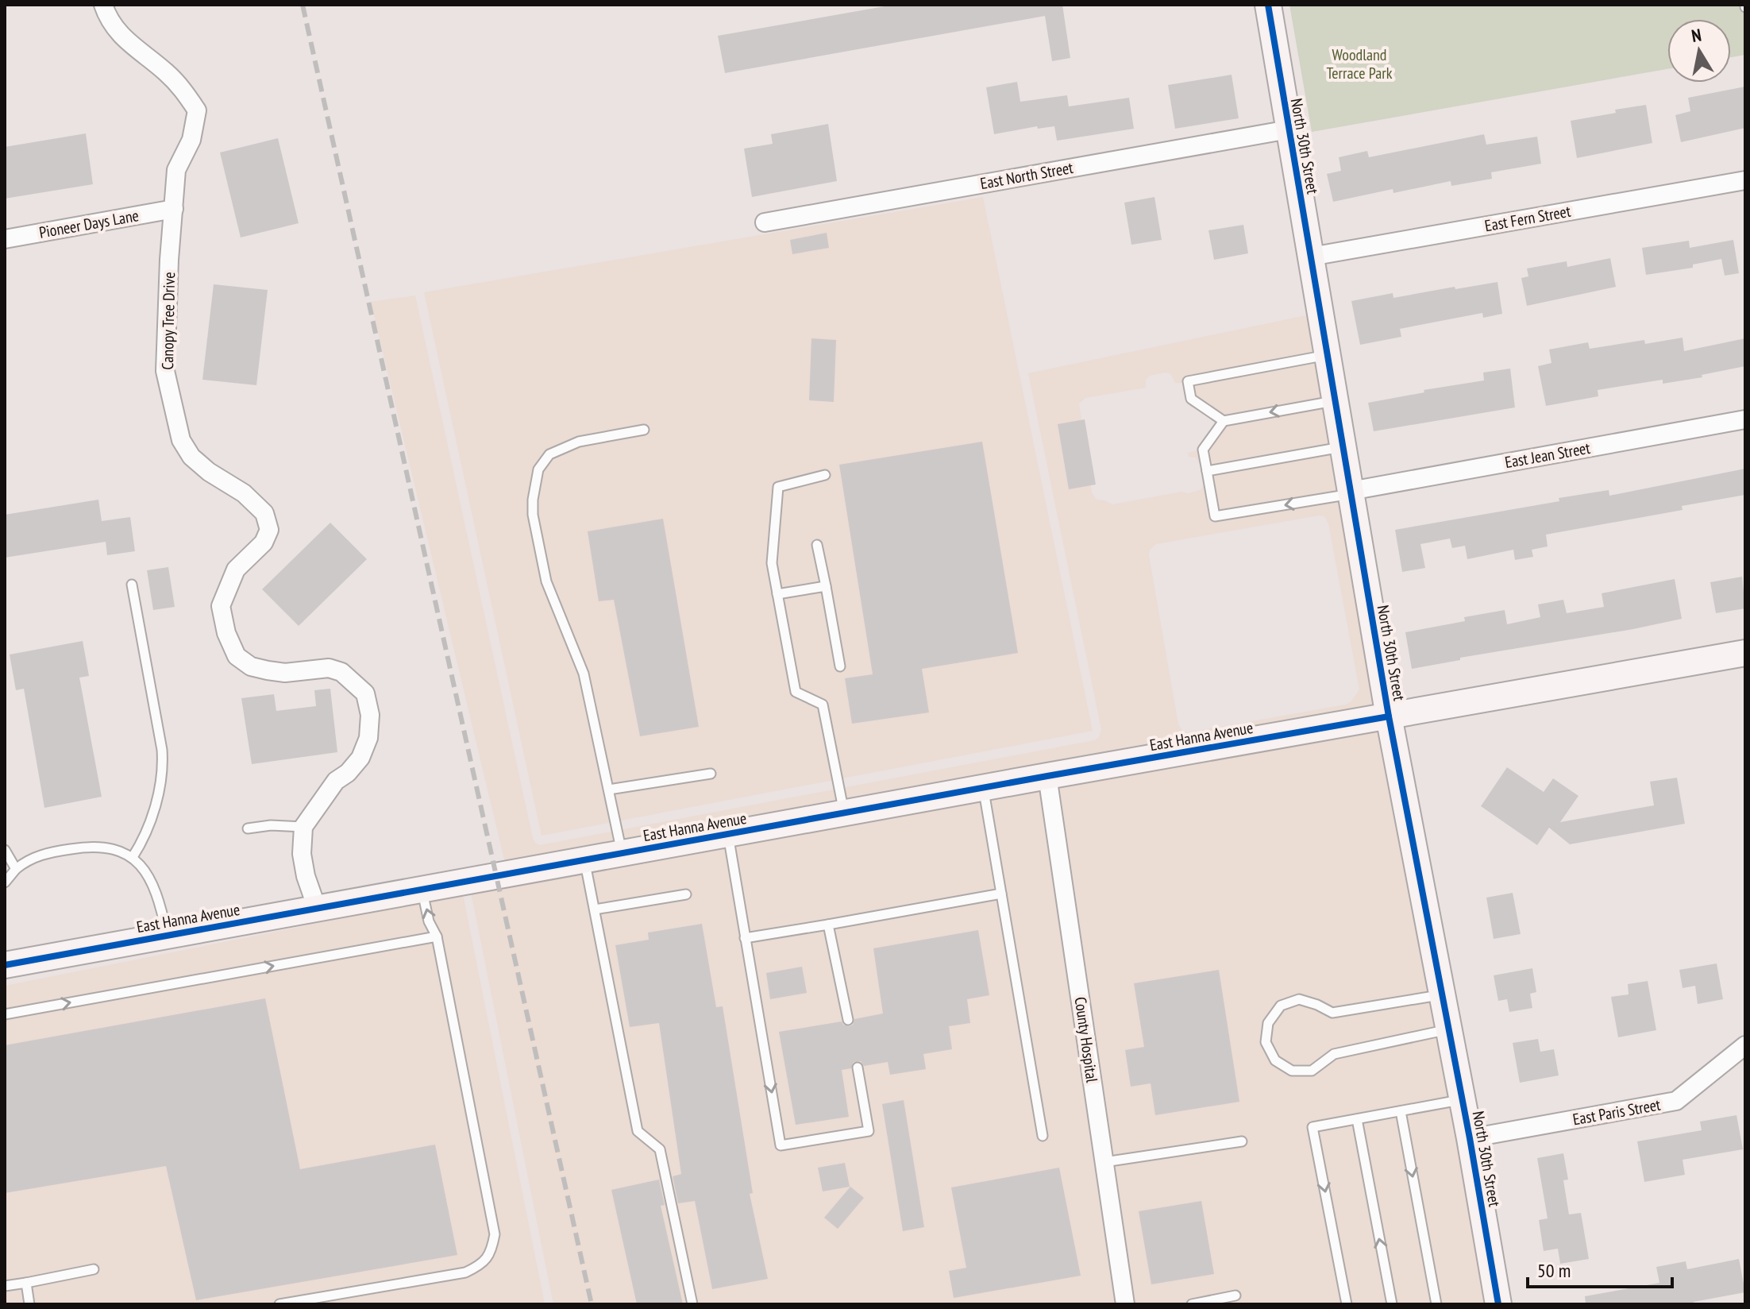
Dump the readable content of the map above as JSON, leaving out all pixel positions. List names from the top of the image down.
{
  "streets": {
    "street": [
      "North 30th Street",
      "East North Street",
      "East Fern Street",
      "Pioneer Days Lane",
      "Canopy Tree Drive",
      "East Jean Street",
      "East Hanna Avenue",
      "County Hospital",
      "East Paris Street"
    ]
  },
  "crossings": [
    ["North 30th Street", "East North Street"],
    ["North 30th Street", "East Fern Street"],
    ["North 30th Street", "East Jean Street"],
    ["North 30th Street", "East Hanna Avenue"],
    ["North 30th Street", "East Paris Street"],
    ["Pioneer Days Lane", "Canopy Tree Drive"],
    ["East Hanna Avenue", "County Hospital"]
  ],
  "parks": ["Woodland Terrace Park"],
  "scale_bar": "50 m",
  "north": "top"
}
